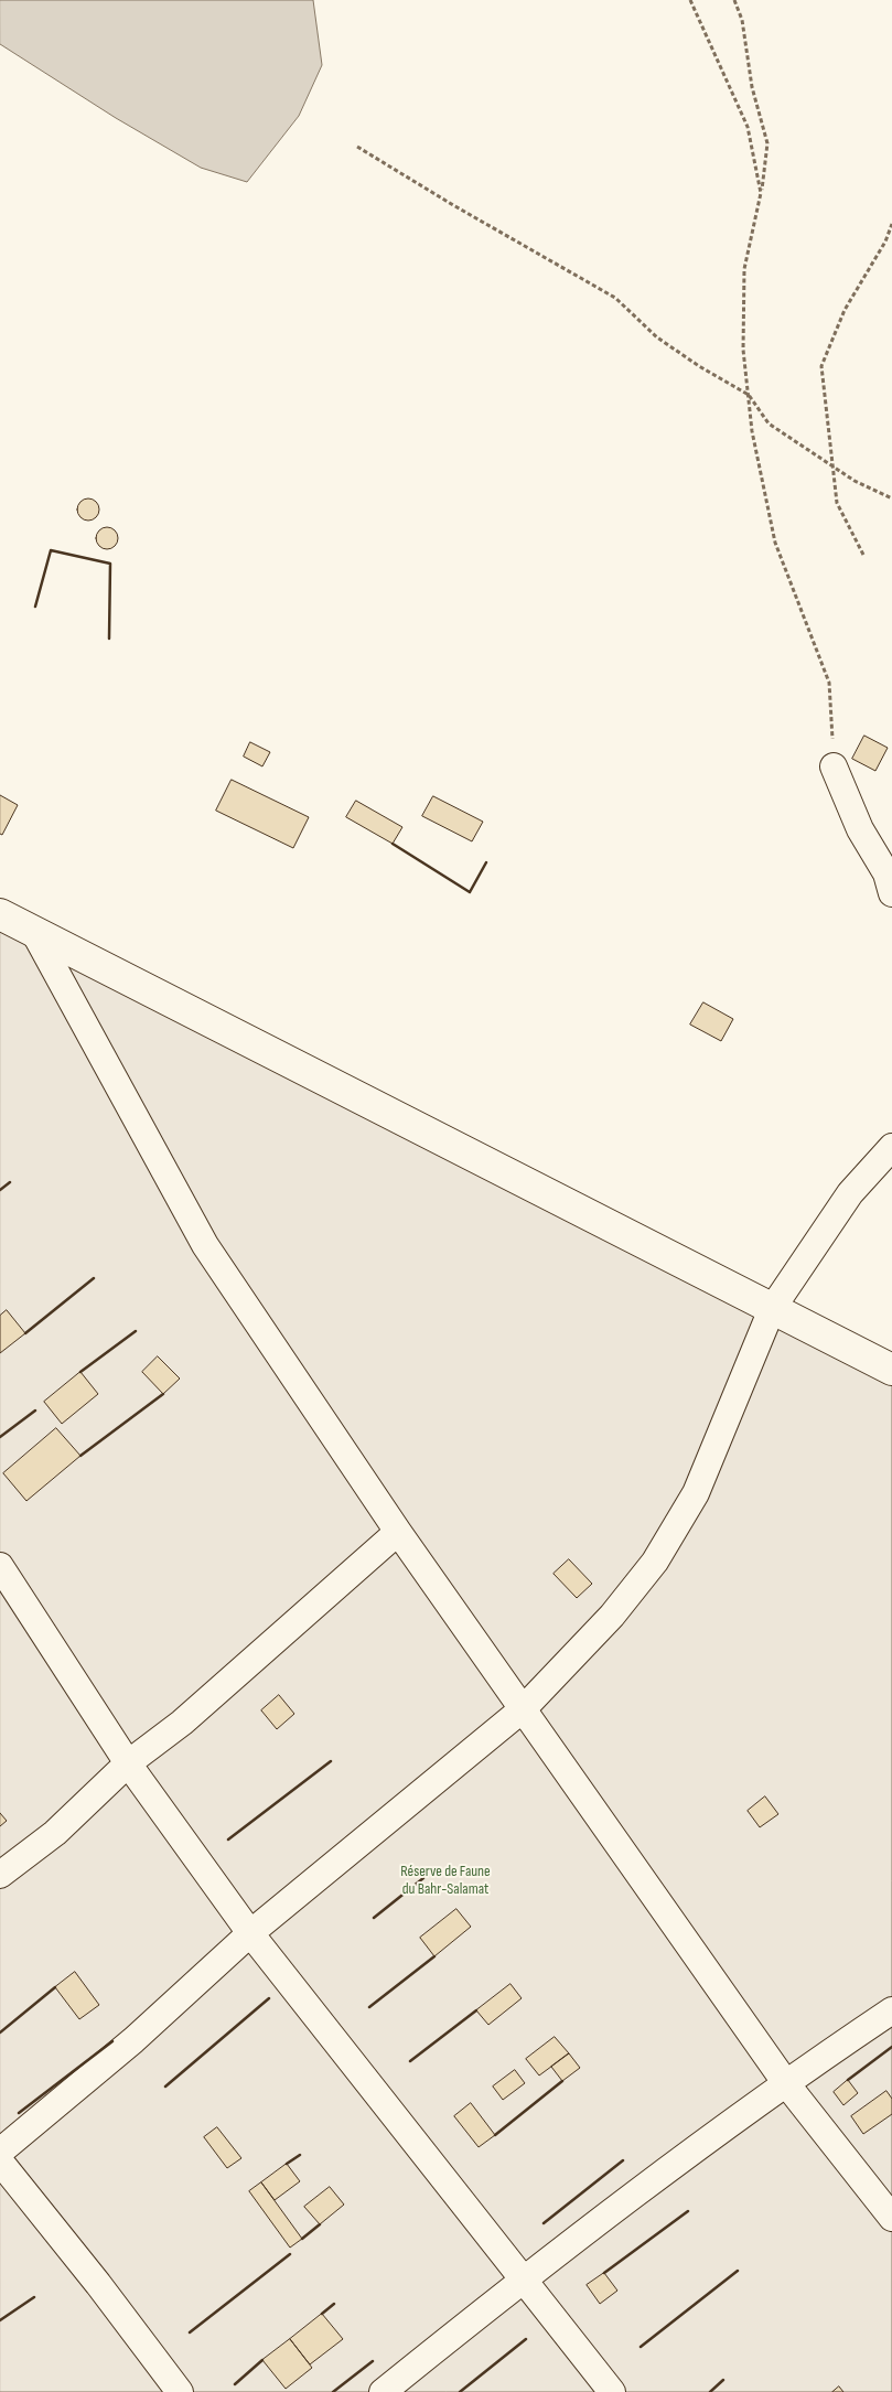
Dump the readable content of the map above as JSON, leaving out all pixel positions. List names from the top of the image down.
{
  "parks": ["Réserve de Faune du Bahr-Salamat"]
}
